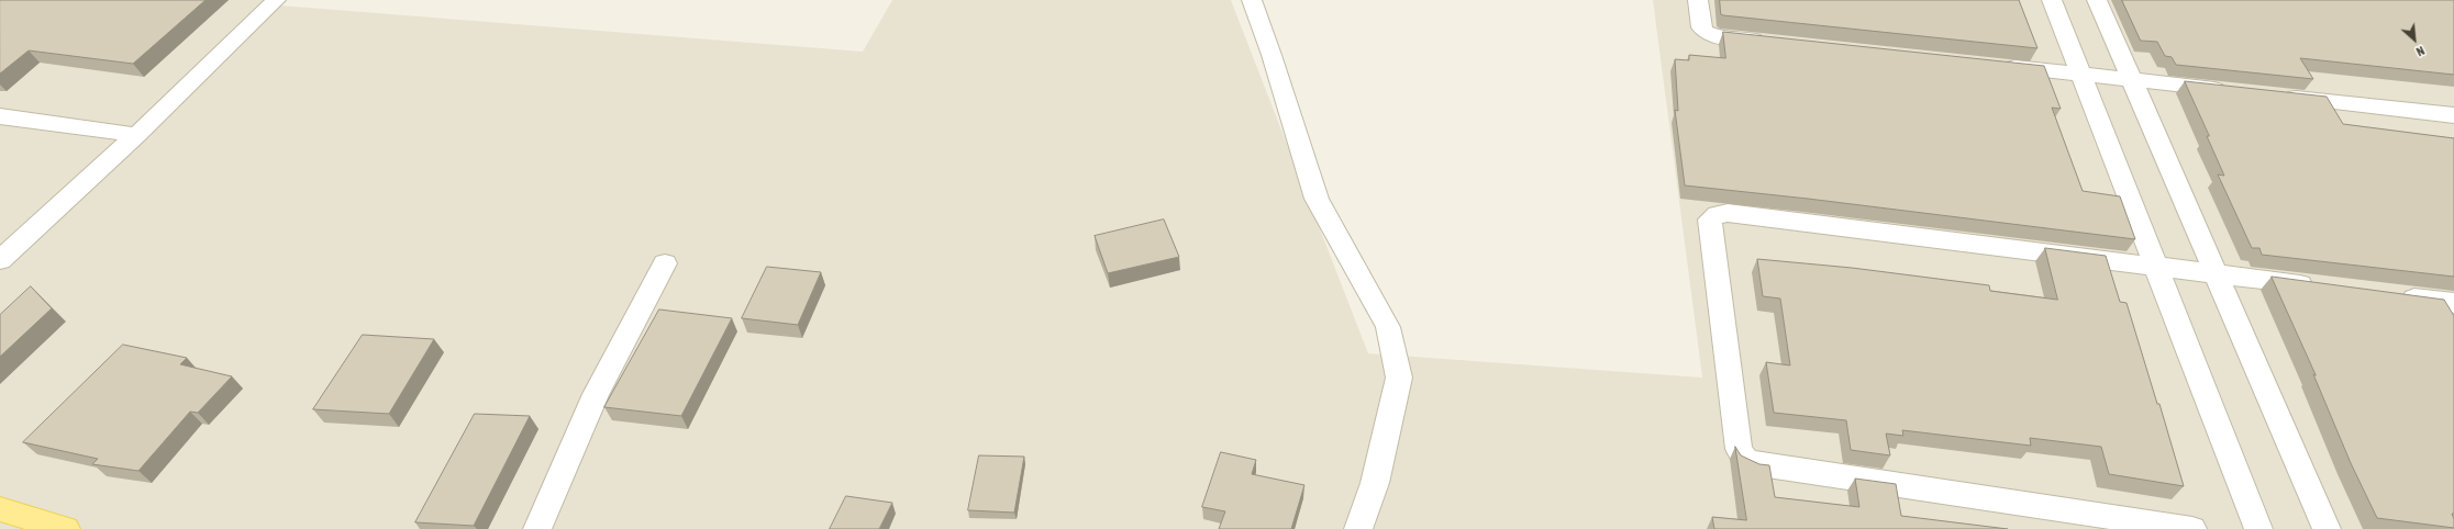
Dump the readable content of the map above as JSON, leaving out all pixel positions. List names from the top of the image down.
{
  "north": "bottom right"
}
